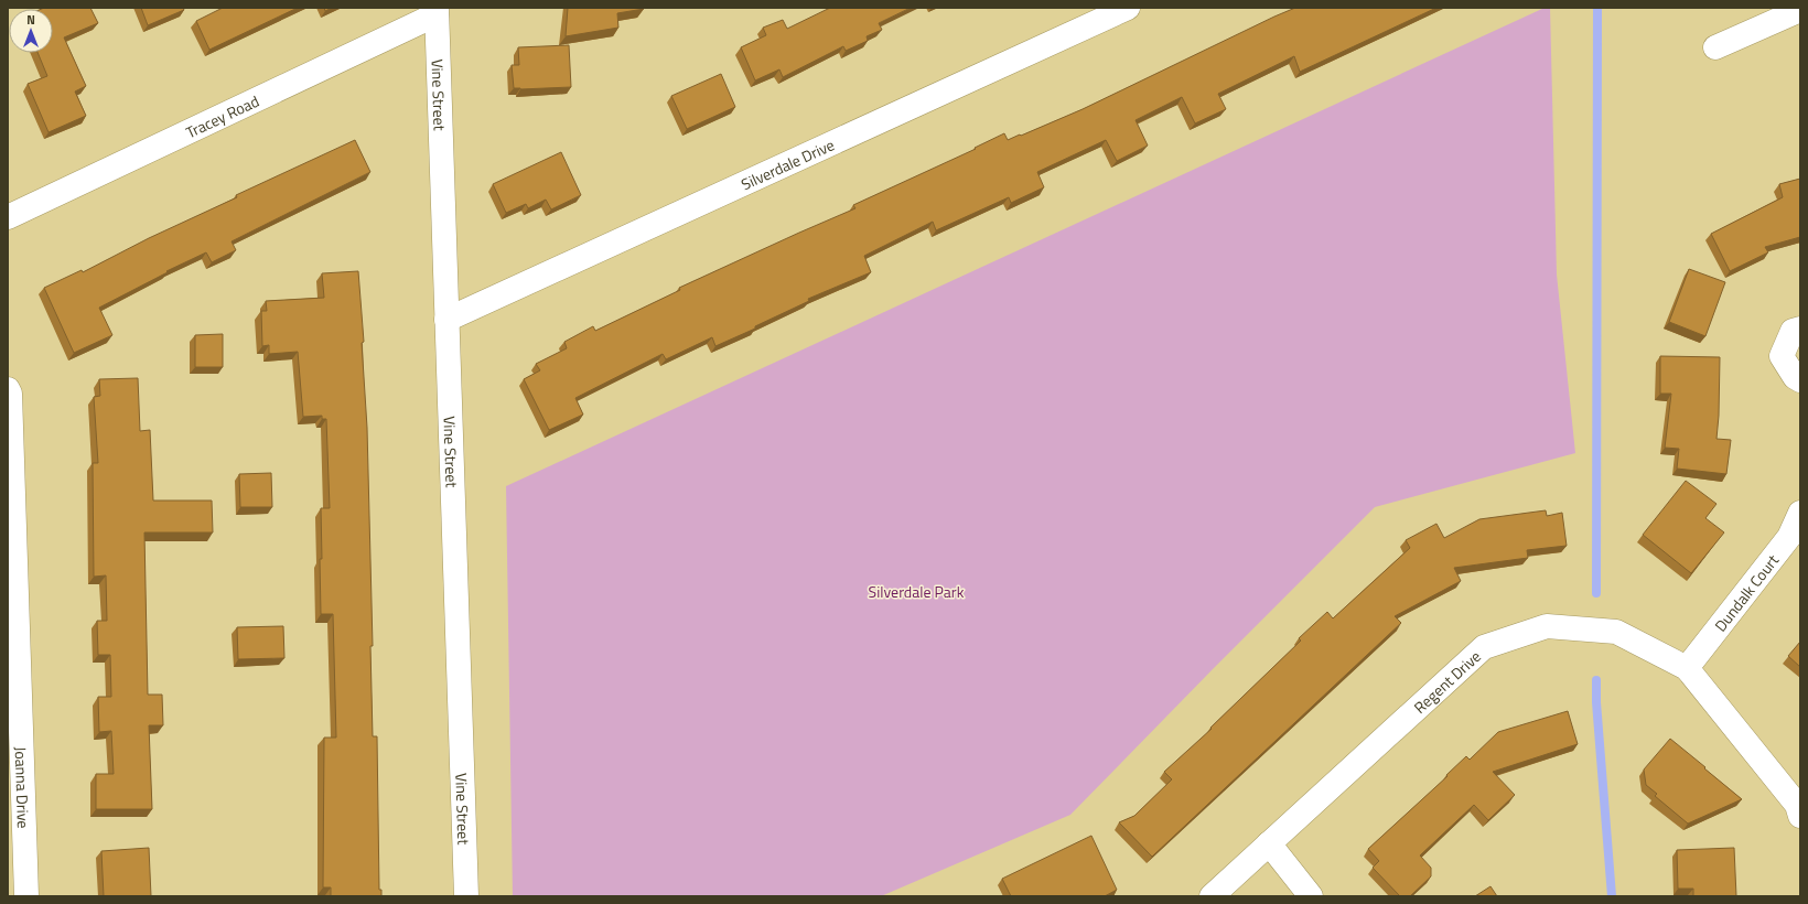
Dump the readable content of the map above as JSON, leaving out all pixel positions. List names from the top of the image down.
{
  "streets": {
    "street": [
      "Vine Street",
      "Tracey Road",
      "Silverdale Drive",
      "Dundalk Court",
      "Regent Drive",
      "Joanna Drive"
    ]
  },
  "crossings": [
    ["Vine Street", "Tracey Road"],
    ["Vine Street", "Silverdale Drive"],
    ["Dundalk Court", "Regent Drive"]
  ],
  "parks": ["Silverdale Park"],
  "north": "top"
}
